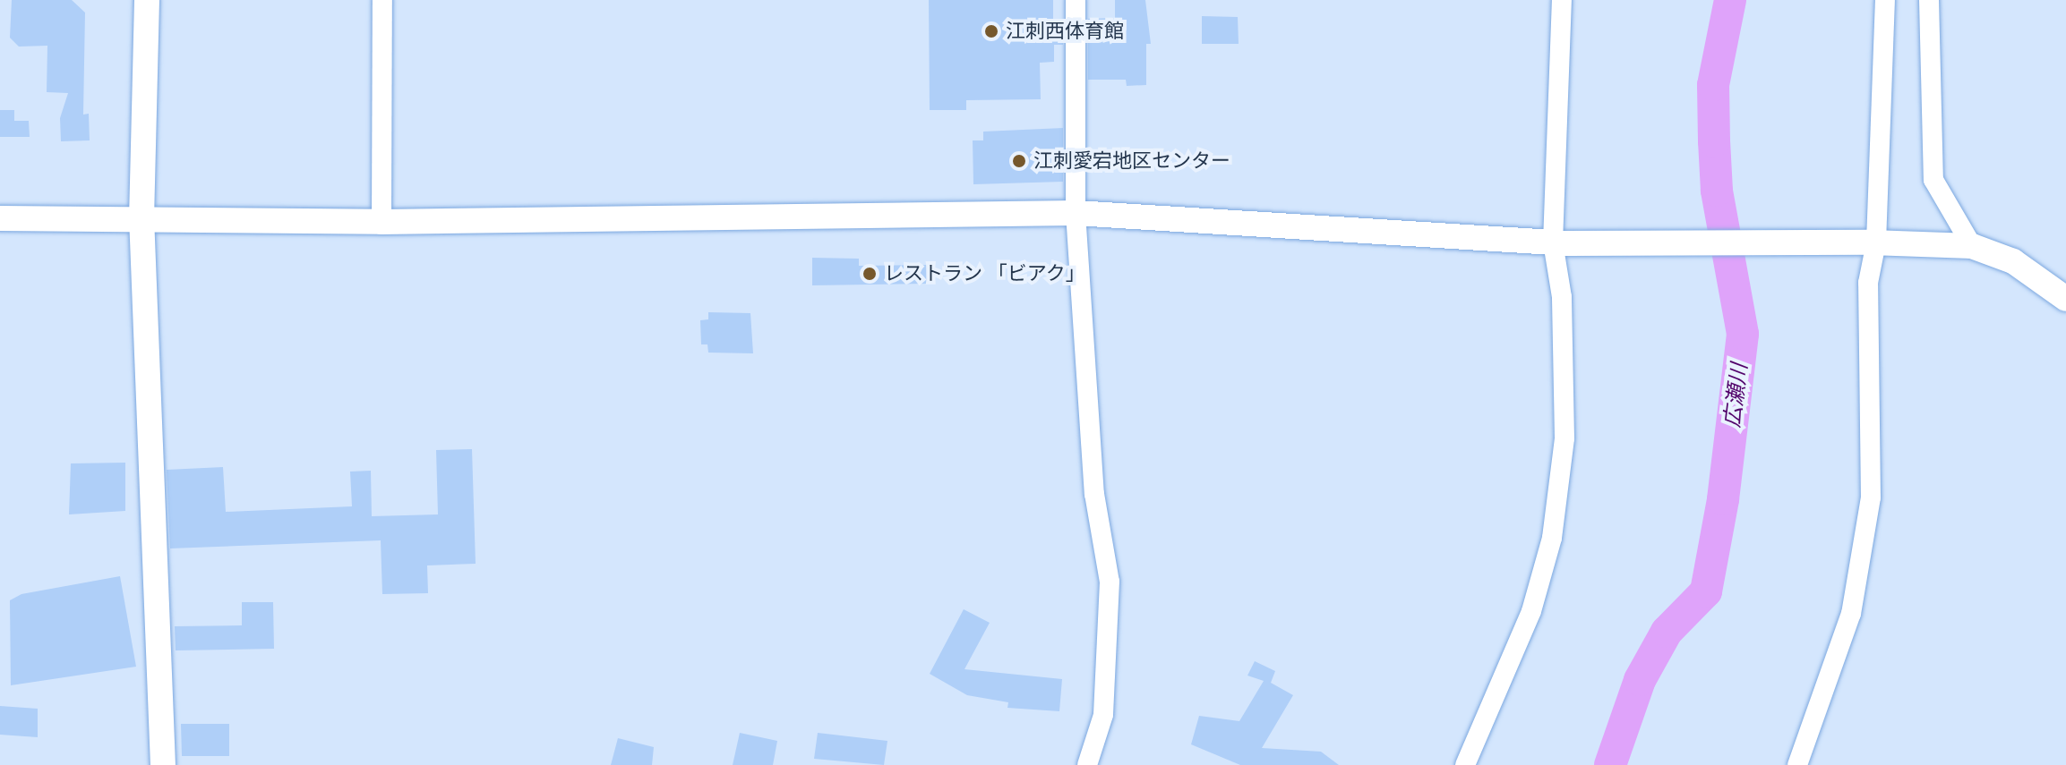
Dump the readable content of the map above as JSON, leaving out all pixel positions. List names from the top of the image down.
{
  "water": ["広瀬川"],
  "places": ["江刺西体育館", "江刺愛宕地区センター", "レストラン 「ビアク」"]
}
